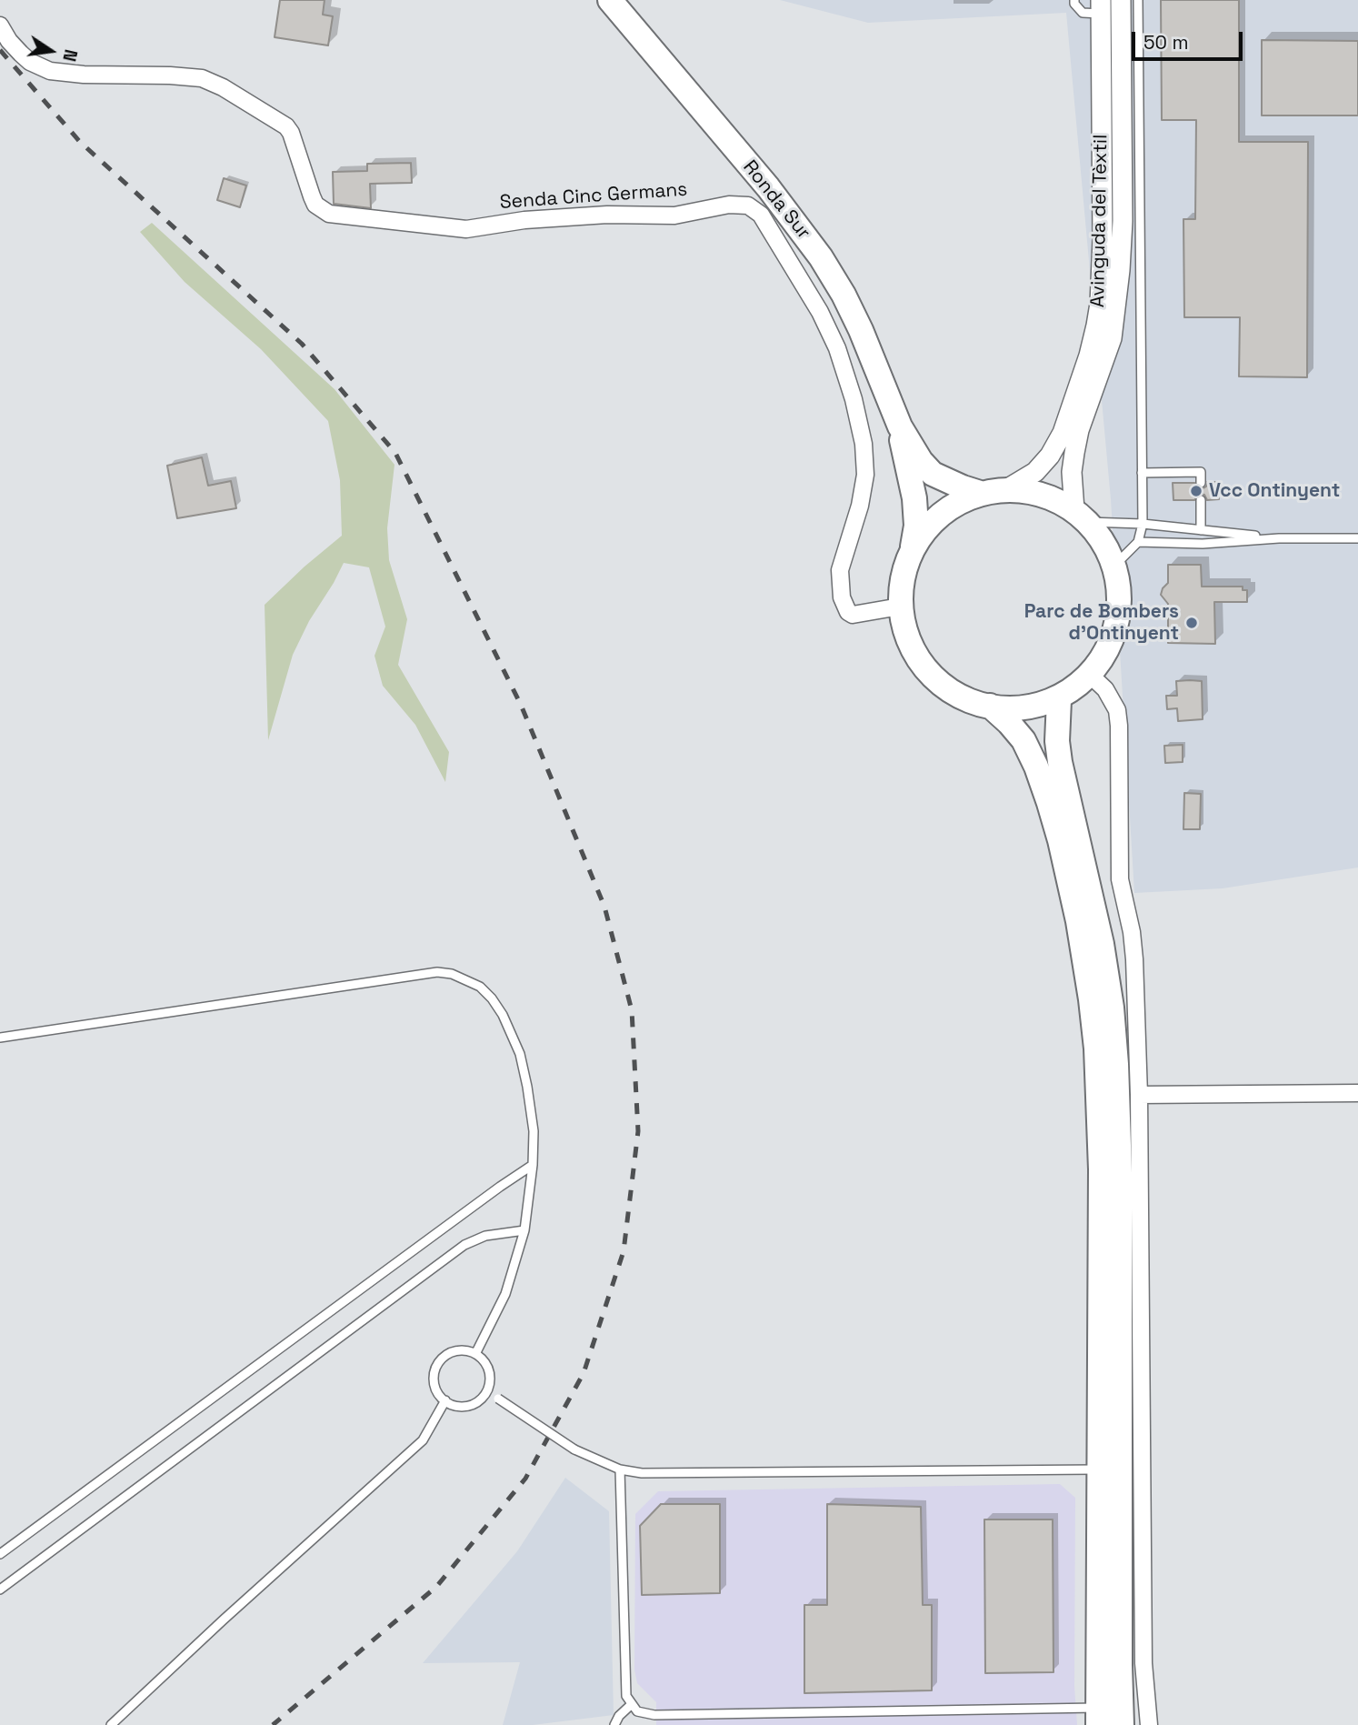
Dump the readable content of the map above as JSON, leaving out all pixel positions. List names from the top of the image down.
{
  "streets": {
    "main road": ["Ronda Sur"],
    "street": ["Senda Cinc Germans", "Avinguda del Tèxtil"]
  },
  "crossings": [
    ["Senda Cinc Germans", "Ronda Sur"],
    ["Senda Cinc Germans", "Avinguda del Tèxtil"],
    ["Ronda Sur", "Avinguda del Tèxtil"]
  ],
  "places": ["Vcc Ontinyent", "Parc de Bombers d'Ontinyent"],
  "scale_bar": "50 m",
  "north": "right"
}
